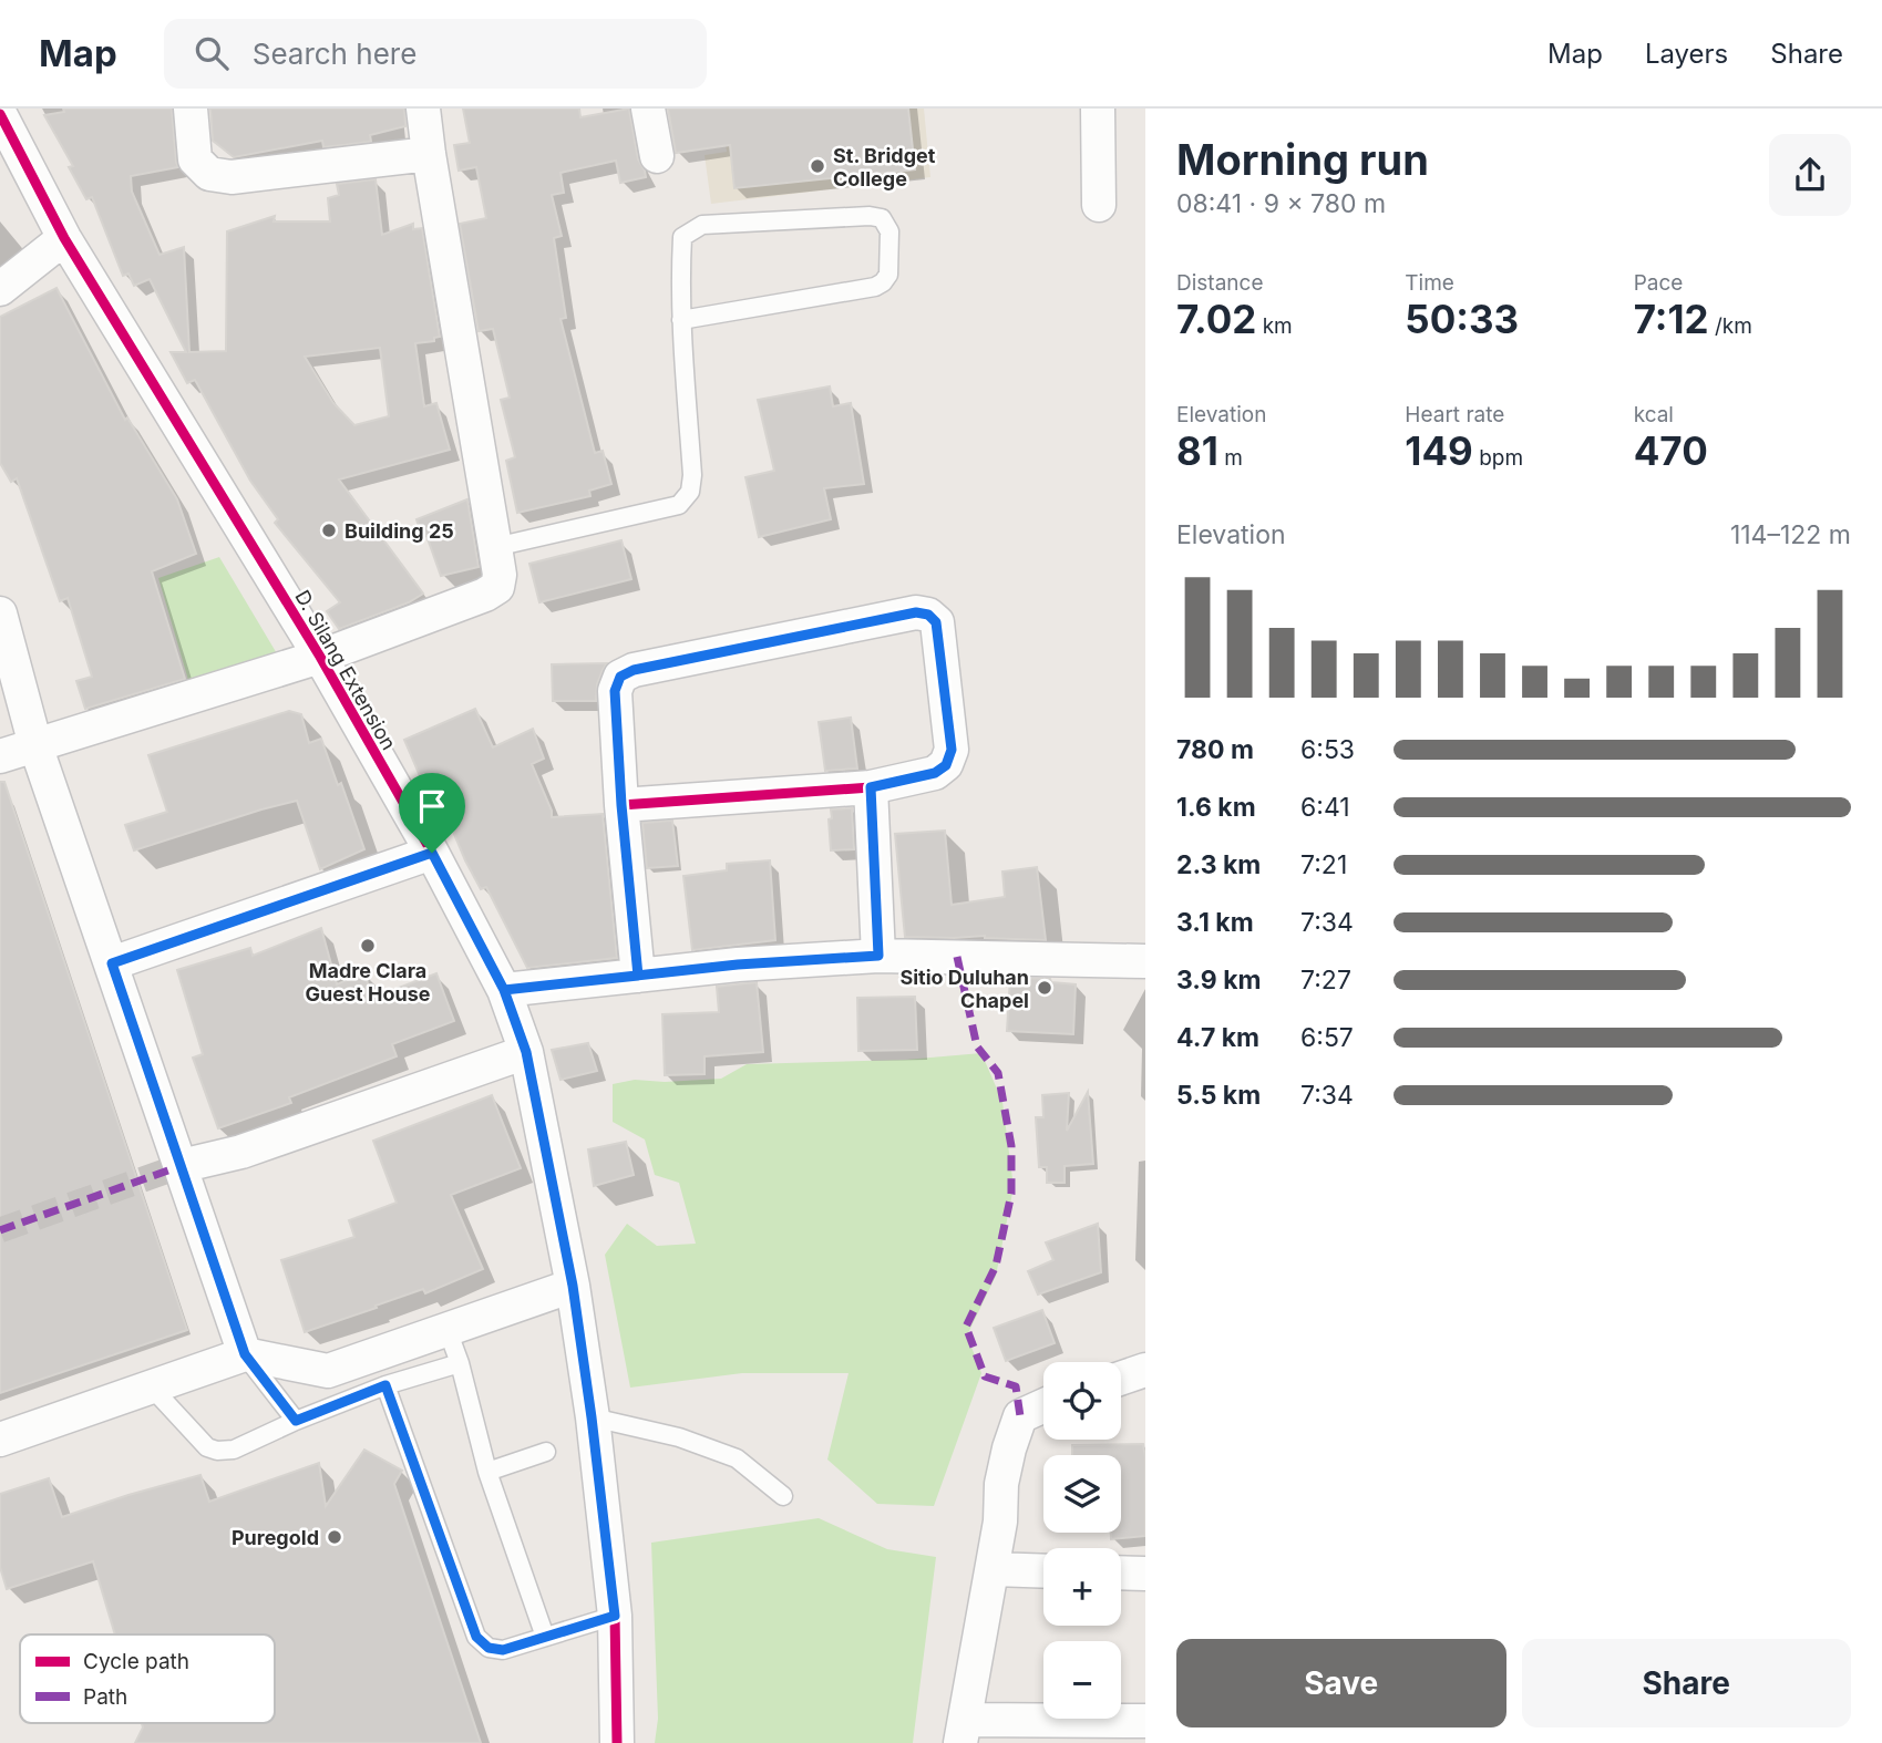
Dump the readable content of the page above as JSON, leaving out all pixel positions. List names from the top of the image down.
{
  "streets": {
    "street": ["D. Silang Extension"]
  },
  "places": [
    "St. Bridget College",
    "Building 25",
    "Madre Clara Guest House",
    "Sitio Duluhan Chapel",
    "Puregold"
  ],
  "legend": ["Cycle path", "Path"],
  "page": {
    "header": "Map",
    "search": "Search here",
    "nav": ["Map", "Layers", "Share"],
    "heading": ["Morning run", "08:41 · 9 × 780 m"],
    "stats": [
      ["Distance", "7.02 km"],
      ["Time", "50:33"],
      ["Pace", "7:12 /km"],
      ["Elevation", "81 m"],
      ["Heart rate", "149 bpm"],
      ["kcal", "470"]
    ],
    "chart": ["Elevation", "114–122 m"],
    "list": [
      {
        "name": "780 m",
        "note": "6:53"
      },
      {
        "name": "1.6 km",
        "note": "6:41"
      },
      {
        "name": "2.3 km",
        "note": "7:21"
      },
      {
        "name": "3.1 km",
        "note": "7:34"
      },
      {
        "name": "3.9 km",
        "note": "7:27"
      },
      {
        "name": "4.7 km",
        "note": "6:57"
      },
      {
        "name": "5.5 km",
        "note": "7:34"
      }
    ],
    "map_buttons": ["+", "−"],
    "buttons": ["Save", "Share"]
  }
}
